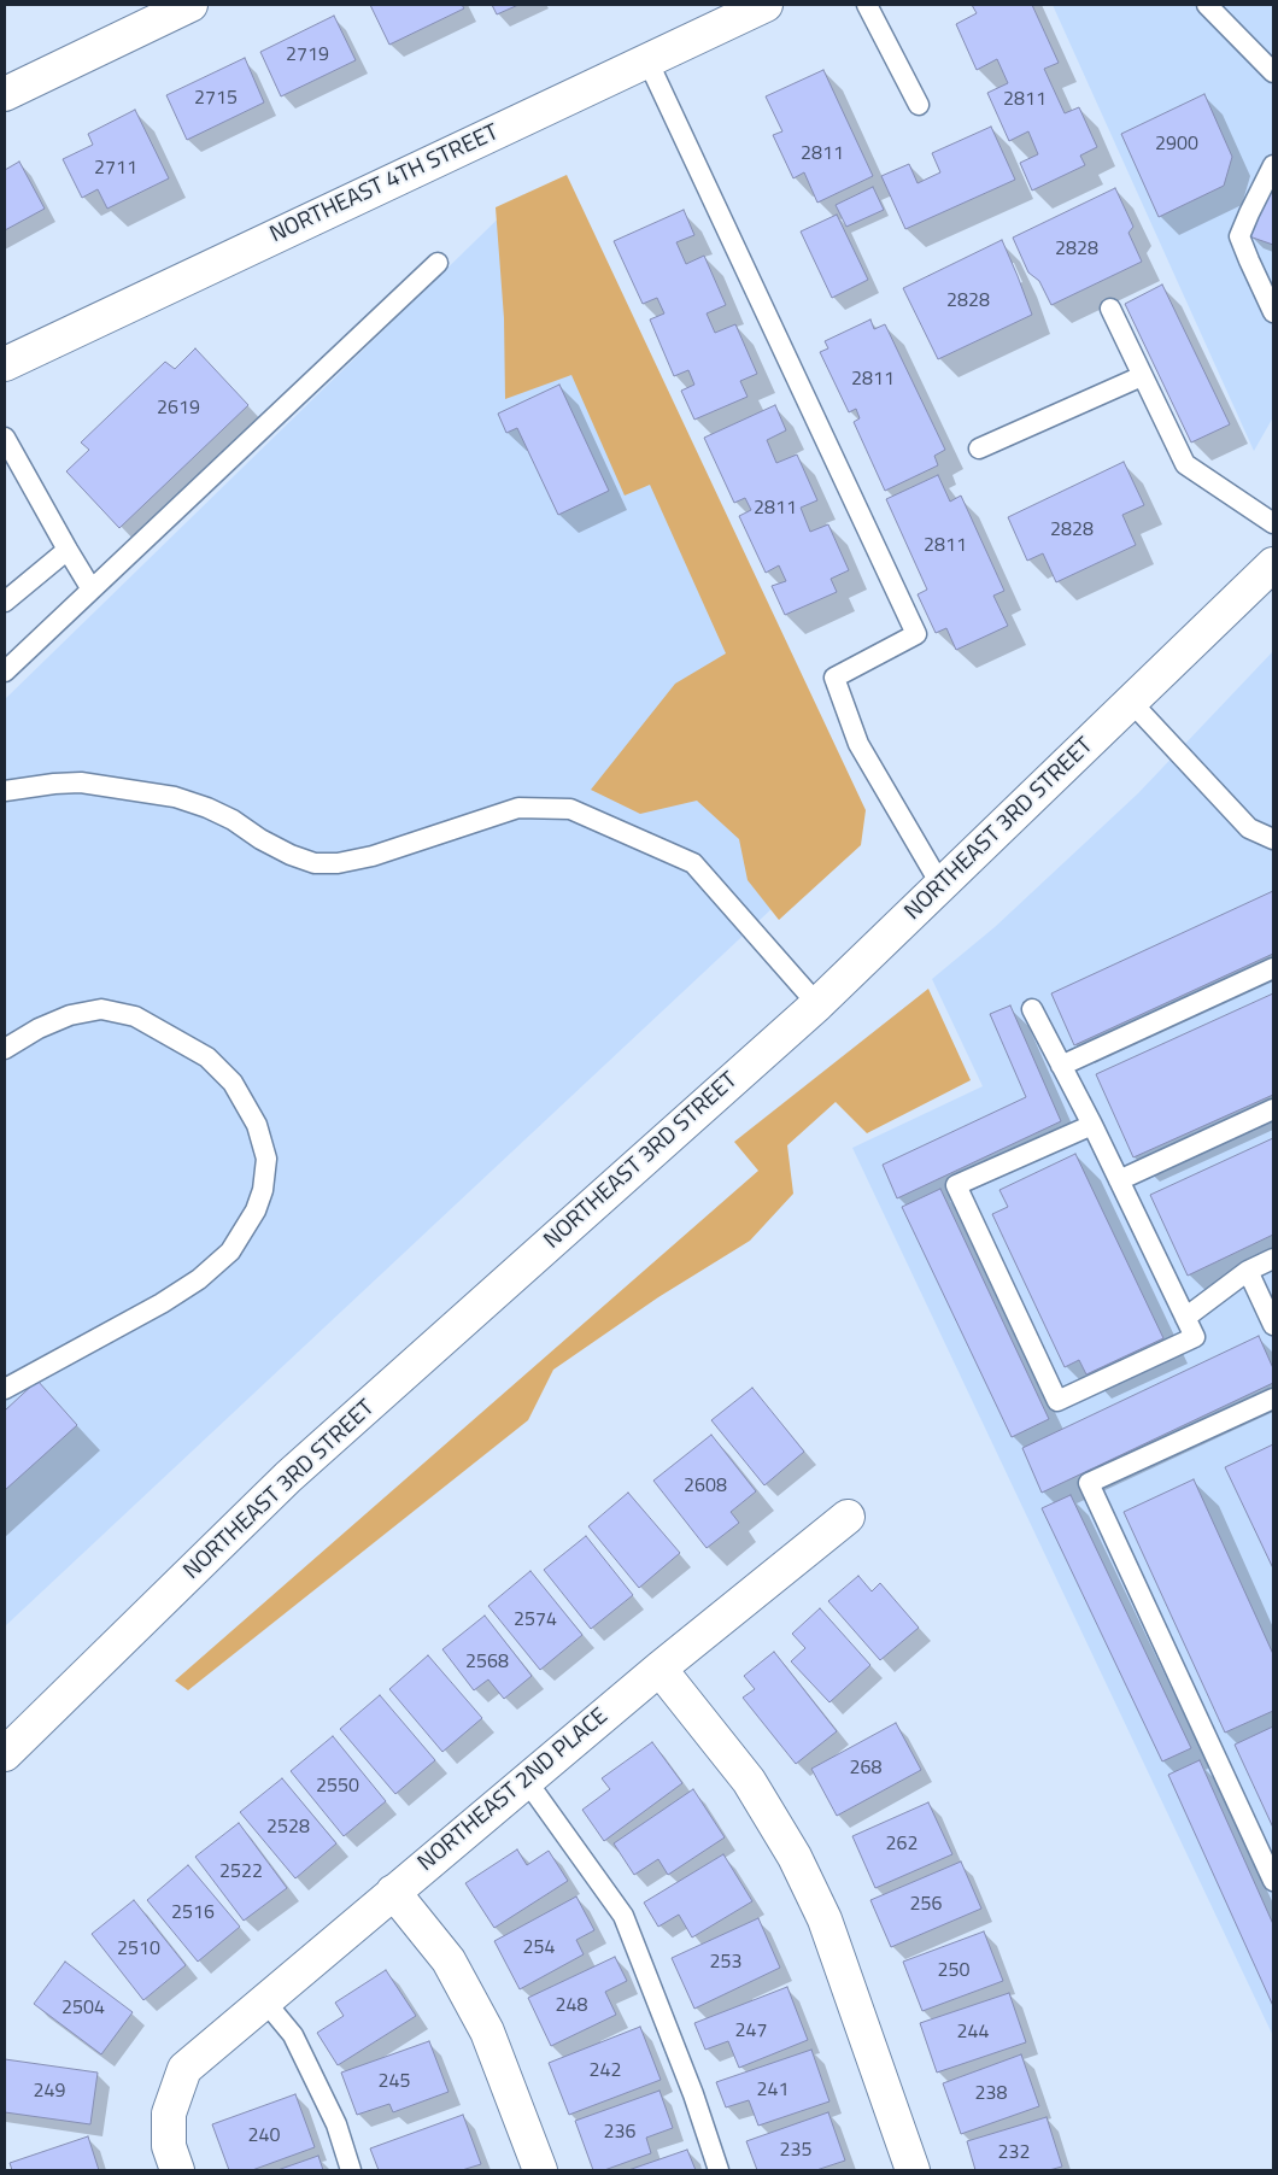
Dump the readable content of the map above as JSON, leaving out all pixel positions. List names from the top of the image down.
{
  "streets": {
    "street": ["NORTHEAST 4TH STREET", "NORTHEAST 3RD STREET", "NORTHEAST 2ND PLACE"]
  },
  "house_numbers": [
    "2719",
    "2715",
    "2811",
    "2900",
    "2811",
    "2711",
    "2828",
    "2828",
    "2811",
    "2619",
    "2811",
    "2828",
    "2811",
    "2608",
    "2574",
    "2568",
    "268",
    "2550",
    "2528",
    "262",
    "2522",
    "256",
    "2516",
    "254",
    "2510",
    "253",
    "250",
    "248",
    "2504",
    "247",
    "244",
    "242",
    "245",
    "241",
    "249",
    "238",
    "236",
    "240",
    "235",
    "232"
  ]
}
